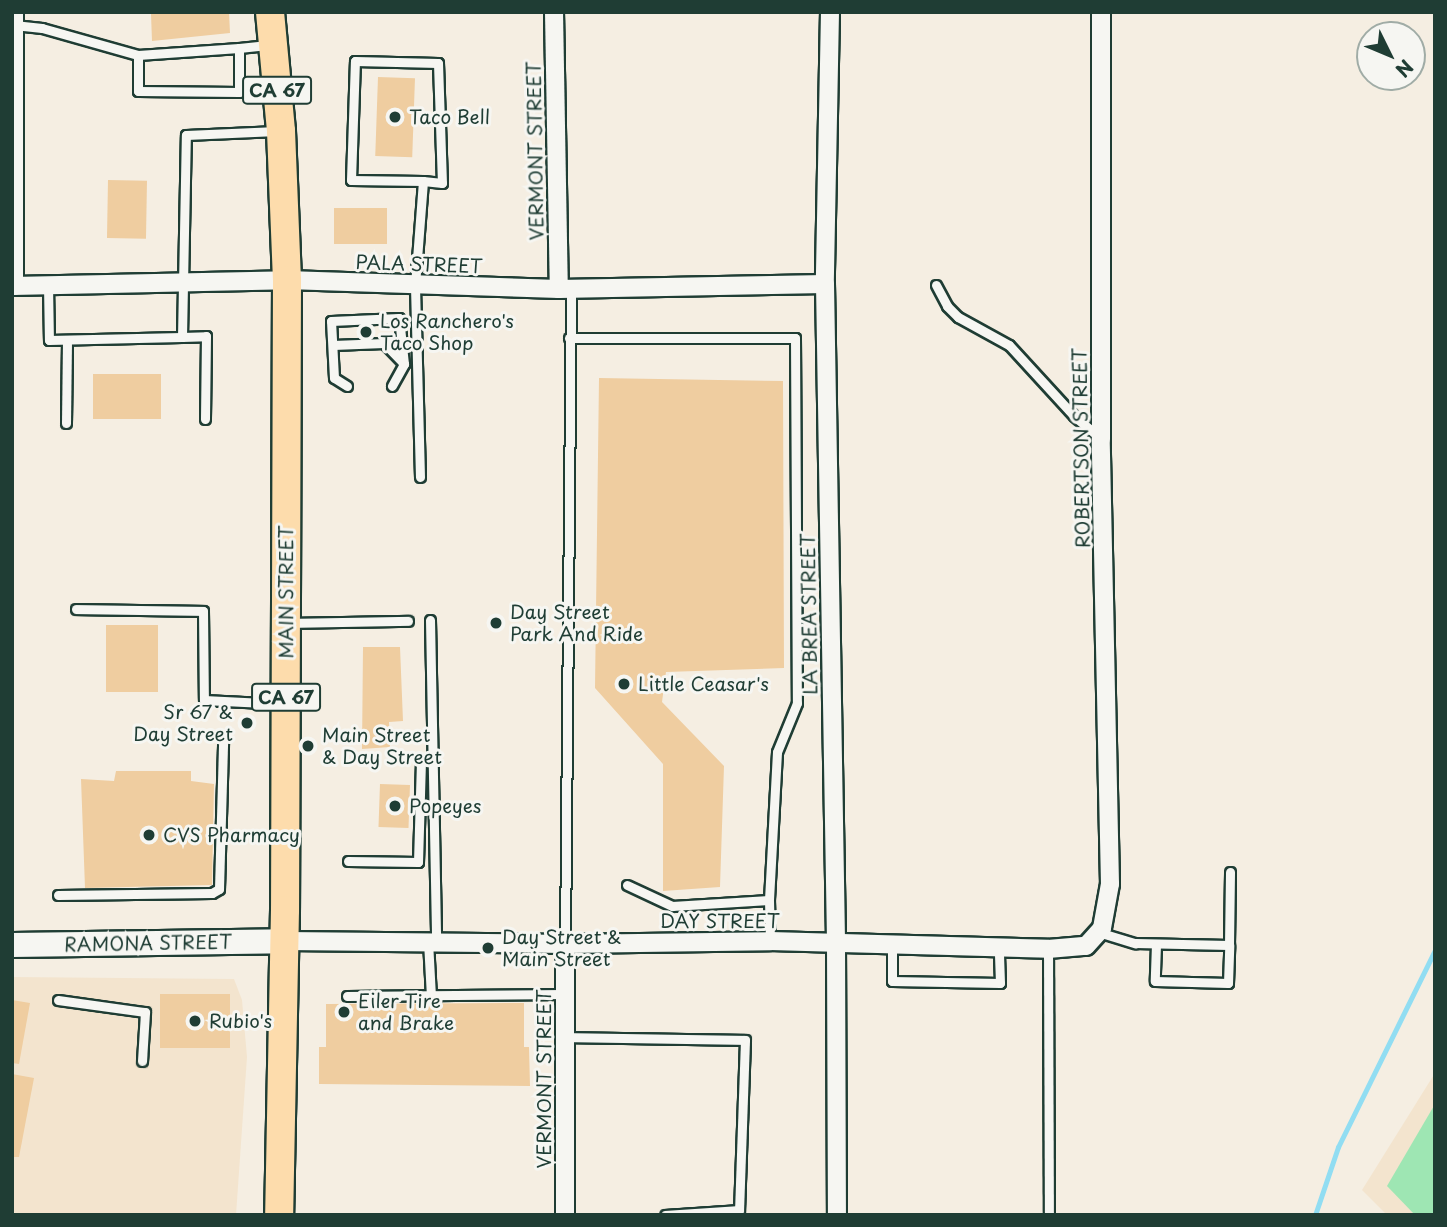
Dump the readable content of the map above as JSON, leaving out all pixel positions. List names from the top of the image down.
{
  "streets": {
    "main road": ["CA 67", "MAIN STREET", "RAMONA STREET"],
    "street": [
      "VERMONT STREET",
      "PALA STREET",
      "ROBERTSON STREET",
      "LA BREA STREET",
      "DAY STREET"
    ]
  },
  "crossings": [
    ["VERMONT STREET", "PALA STREET"],
    ["VERMONT STREET", "DAY STREET"],
    ["PALA STREET", "MAIN STREET"],
    ["PALA STREET", "LA BREA STREET"],
    ["ROBERTSON STREET", "DAY STREET"],
    ["MAIN STREET", "DAY STREET"],
    ["MAIN STREET", "RAMONA STREET"],
    ["LA BREA STREET", "DAY STREET"],
    ["DAY STREET", "RAMONA STREET"]
  ],
  "places": [
    "Taco Bell",
    "Los Ranchero's Taco Shop",
    "Day Street Park And Ride",
    "Little Ceasar's",
    "Sr 67 & Day Street",
    "Main Street & Day Street",
    "Popeyes",
    "CVS Pharmacy",
    "Day Street & Main Street",
    "Eiler Tire and Brake",
    "Rubio's"
  ],
  "north": "bottom right"
}
